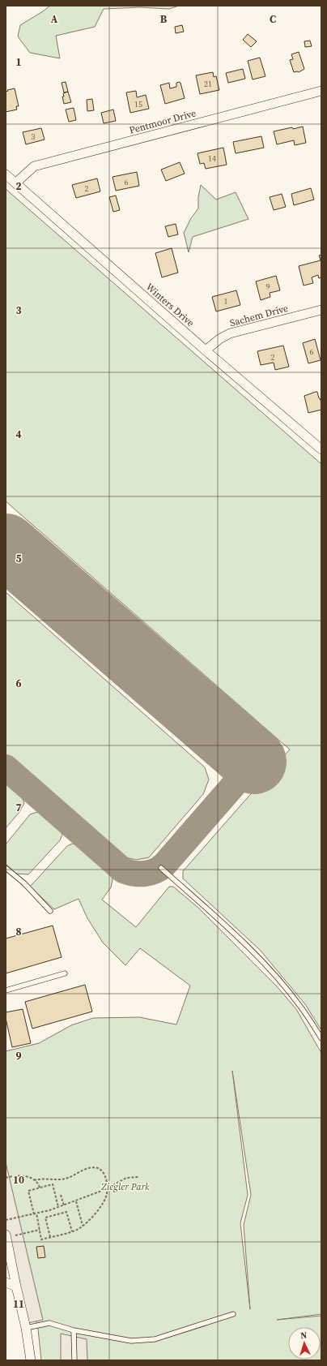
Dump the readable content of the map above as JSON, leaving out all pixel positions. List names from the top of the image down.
{
  "streets": {
    "street": ["Pentmoor Drive", "Winters Drive", "Sachem Drive"]
  },
  "crossings": [
    ["Pentmoor Drive", "Winters Drive"],
    ["Winters Drive", "Sachem Drive"]
  ],
  "parks": ["Ziegler Park"],
  "house_numbers": [
    "21",
    "15",
    "3",
    "14",
    "6",
    "2",
    "9",
    "1",
    "6",
    "2"
  ],
  "north": "top",
  "grid": {
    "columns": ["A", "B", "C"],
    "rows": [
      "1",
      "2",
      "3",
      "4",
      "5",
      "6",
      "7",
      "8",
      "9",
      "10",
      "11"
    ]
  }
}
